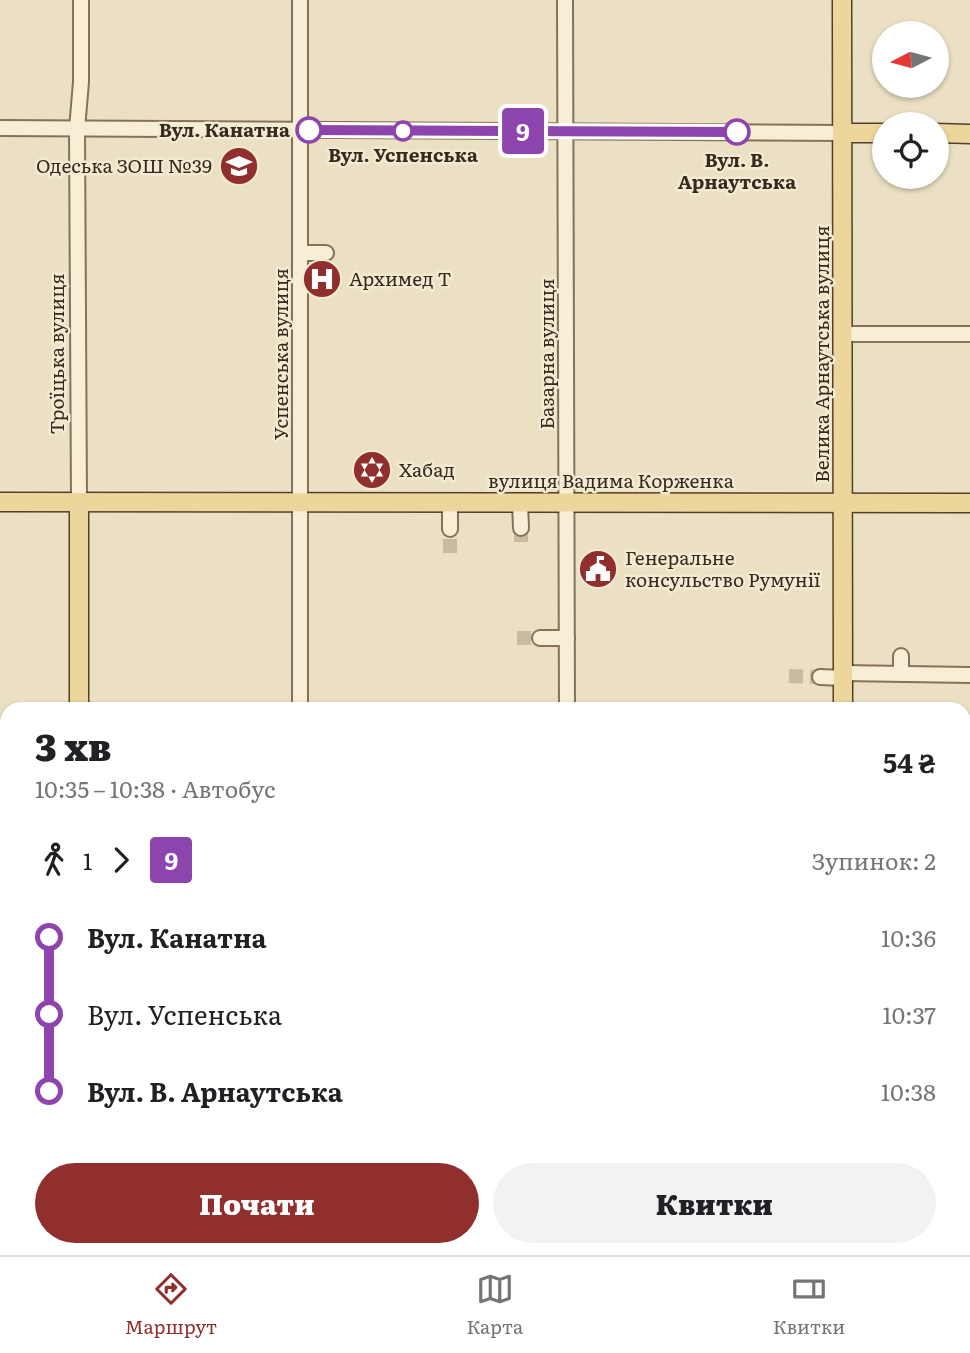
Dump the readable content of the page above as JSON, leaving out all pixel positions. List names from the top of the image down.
{
  "streets": {
    "main road": ["Троїцька вулиця", "Велика Арнаутська вулиця", "вулиця Вадима Корженка"],
    "street": ["Успенська вулиця", "Базарна вулиця"]
  },
  "crossings": [
    ["Троїцька вулиця", "вулиця Вадима Корженка"],
    ["Успенська вулиця", "вулиця Вадима Корженка"],
    ["Базарна вулиця", "вулиця Вадима Корженка"],
    ["Велика Арнаутська вулиця", "вулиця Вадима Корженка"]
  ],
  "places": {
    "other": ["Вул. Канатна", "Вул. Успенська", "Вул. В. Арнаутська"],
    "school or university": ["Одеська ЗОШ №39"],
    "hospital": ["Архимед Т"],
    "synagogue": ["Хабад"],
    "public building": ["Генеральне консульство Румунії"]
  },
  "lines": ["bus line 9"],
  "north": "left",
  "page": {
    "on_map": "9",
    "heading": ["3 хв", "10:35 – 10:38 · Автобус", "54 ₴"],
    "legs": ["1", "9", "Зупинок: 2"],
    "list": [
      {
        "name": "Вул. Канатна",
        "value": "10:36"
      },
      {
        "name": "Вул. Успенська",
        "value": "10:37"
      },
      {
        "name": "Вул. В. Арнаутська",
        "value": "10:38"
      }
    ],
    "buttons": ["Почати", "Квитки"],
    "tabs": ["Маршрут", "Карта", "Квитки"]
  }
}
